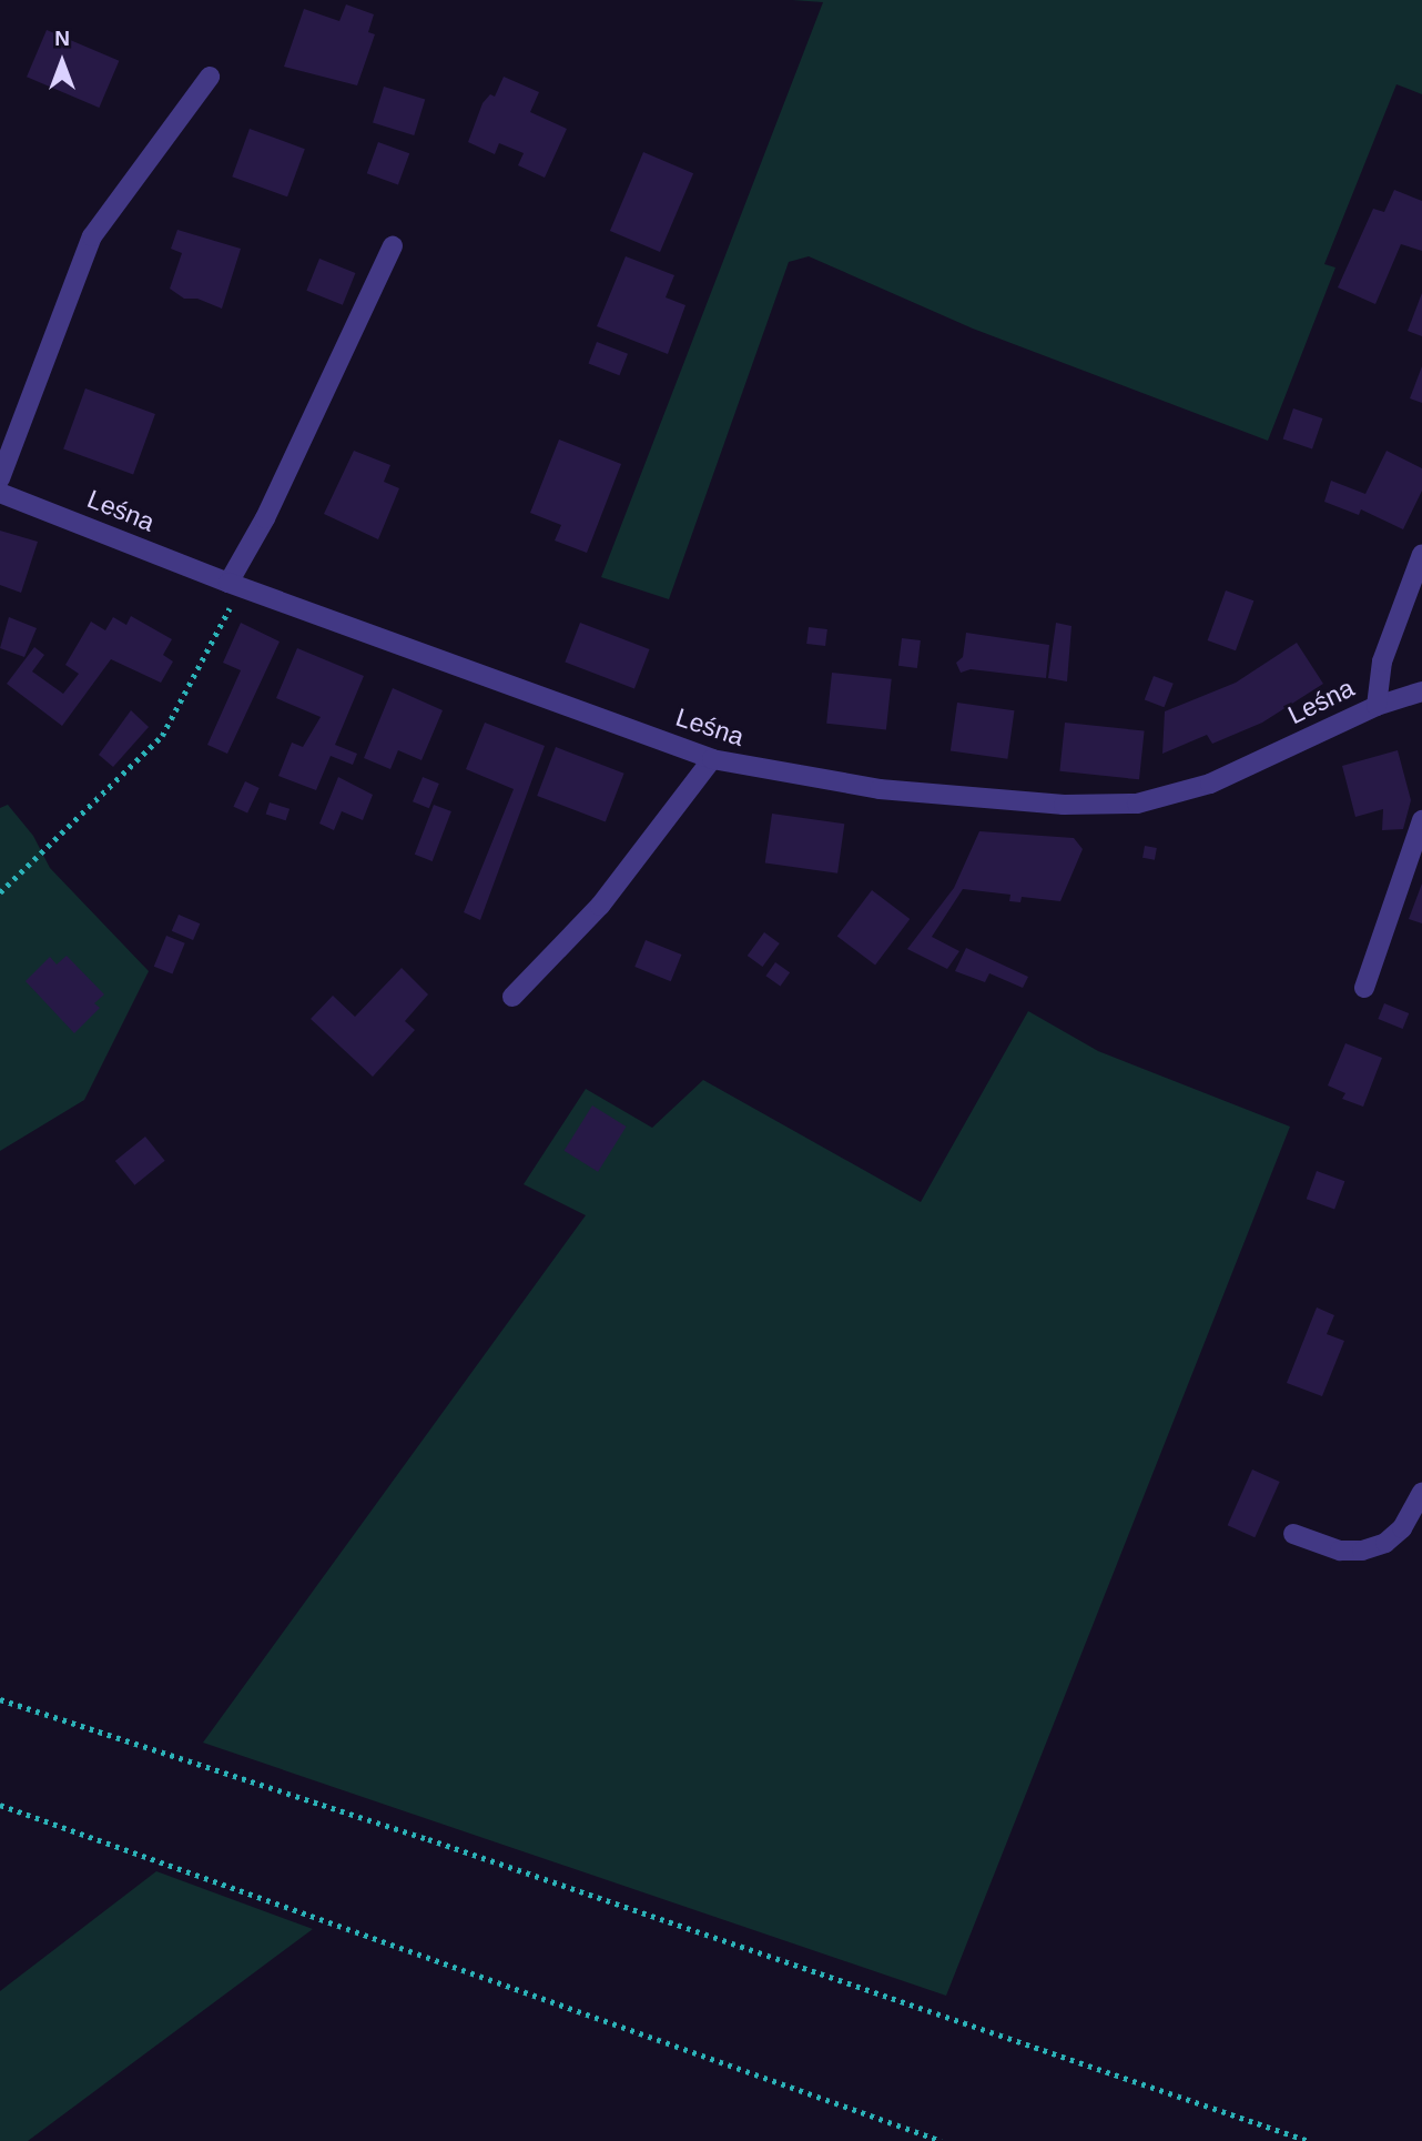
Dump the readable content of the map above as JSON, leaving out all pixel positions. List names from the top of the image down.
{
  "streets": {
    "street": ["Leśna"]
  },
  "north": "top"
}
